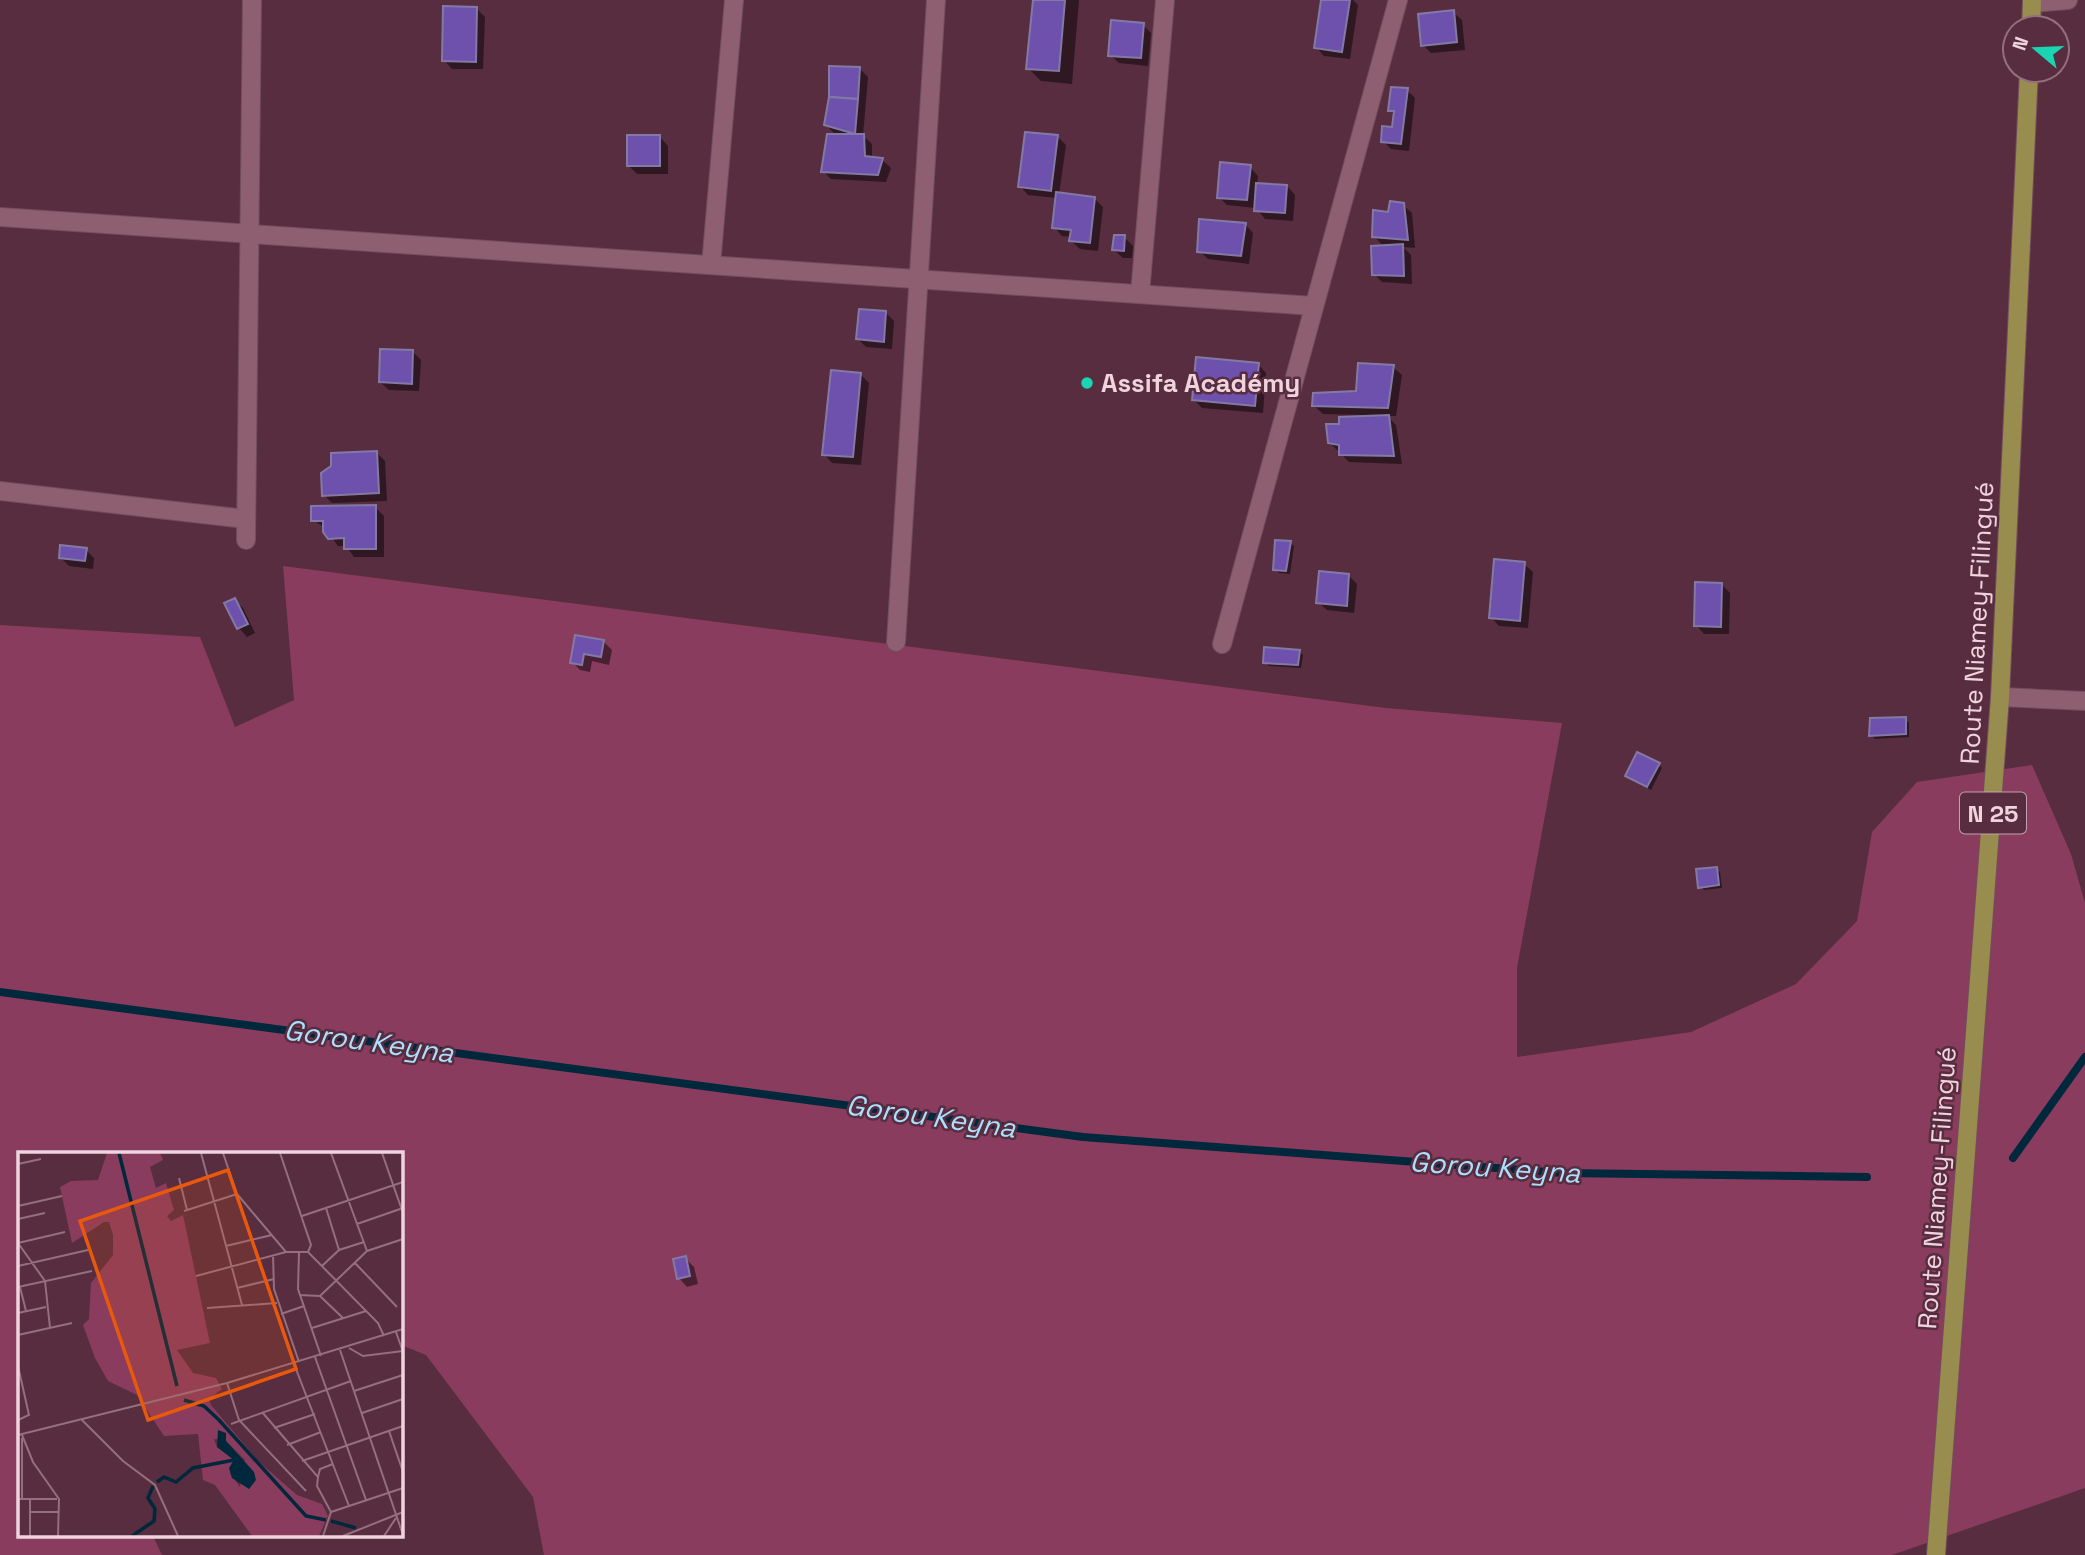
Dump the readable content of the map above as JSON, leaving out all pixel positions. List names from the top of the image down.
{
  "streets": {
    "main road": ["Route Niamey-Filingué", "N 25"]
  },
  "water": ["Gorou Keyna"],
  "places": ["Assifa Académy"],
  "north": "left"
}
